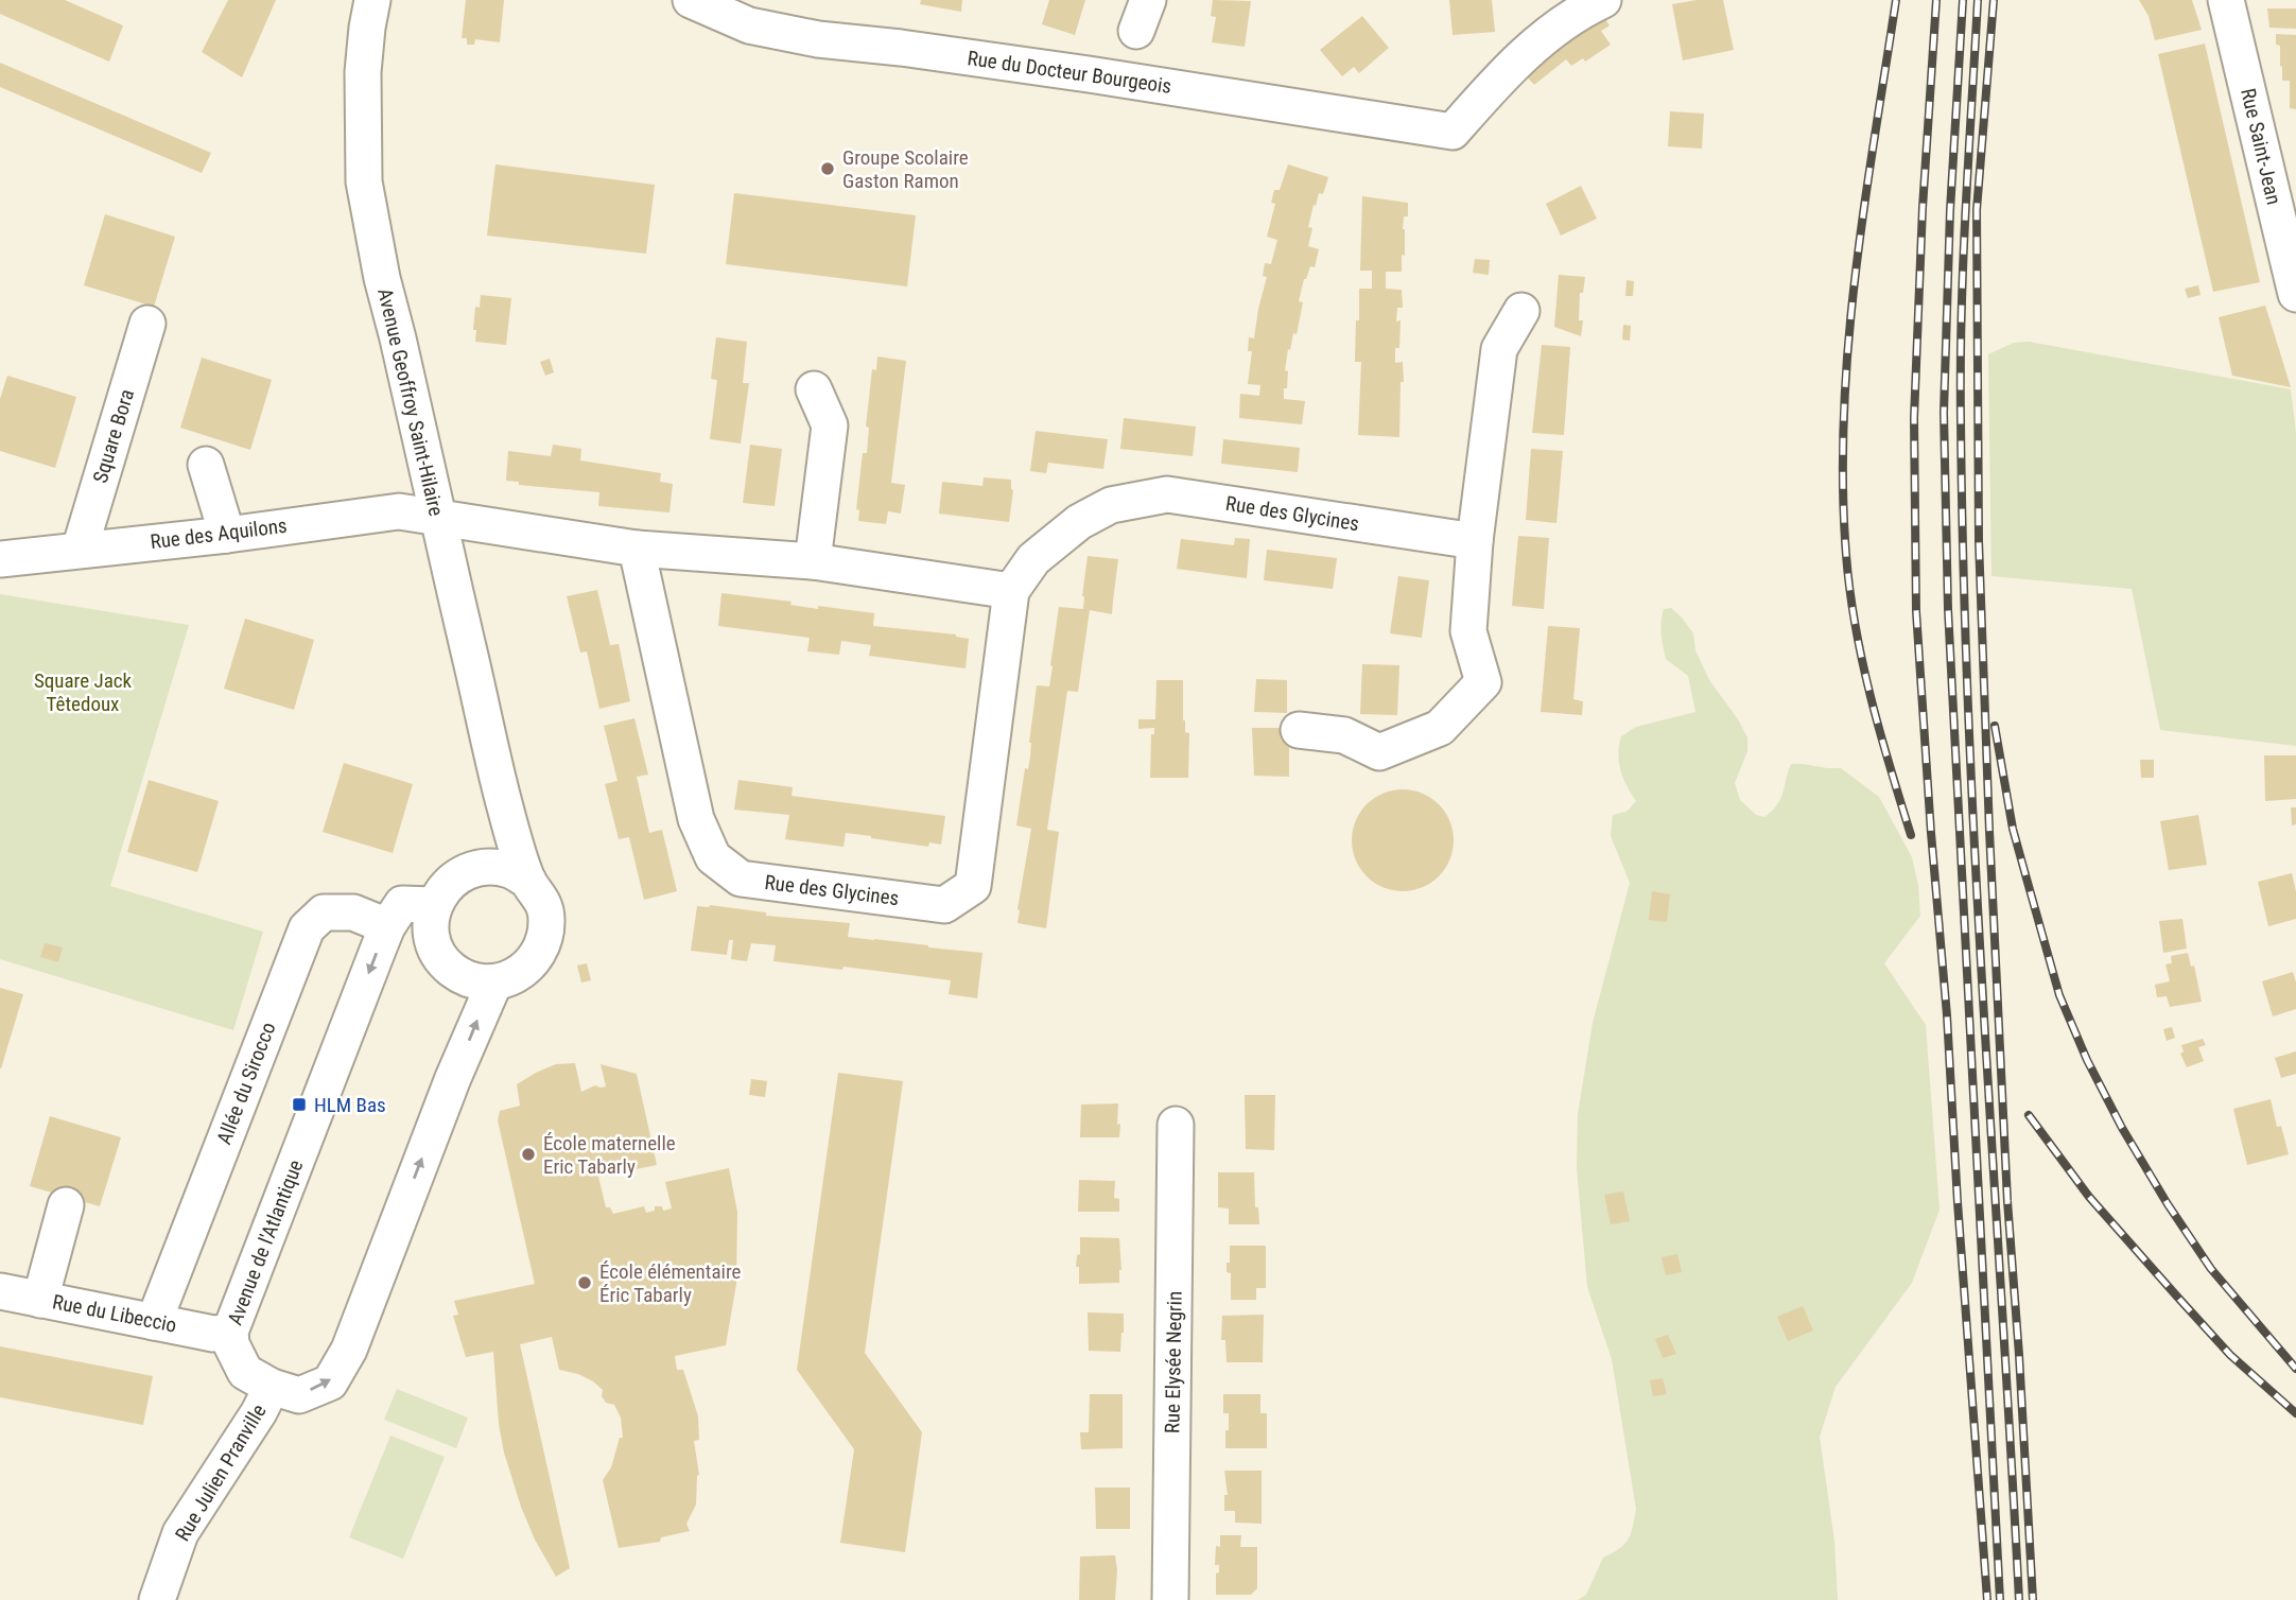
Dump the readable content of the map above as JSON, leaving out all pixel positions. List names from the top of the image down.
{
  "streets": {
    "street": [
      "Rue du Docteur Bourgeois",
      "Rue Saint-Jean",
      "Avenue Geoffroy Saint-Hilaire",
      "Square Bora",
      "Rue des Glycines",
      "Rue des Aquilons",
      "Allée du Sirocco",
      "Avenue de l'Atlantique",
      "Rue du Libeccio",
      "Rue Elysée Negrin",
      "Rue Julien Pranville"
    ]
  },
  "crossings": [
    ["Avenue Geoffroy Saint-Hilaire", "Rue des Aquilons"],
    ["Avenue Geoffroy Saint-Hilaire", "Avenue de l'Atlantique"],
    ["Square Bora", "Rue des Aquilons"],
    ["Allée du Sirocco", "Avenue de l'Atlantique"],
    ["Allée du Sirocco", "Rue du Libeccio"],
    ["Avenue de l'Atlantique", "Rue du Libeccio"],
    ["Avenue de l'Atlantique", "Rue Julien Pranville"]
  ],
  "parks": ["Square Jack Têtedoux"],
  "places": {
    "other": ["Groupe Scolaire Gaston Ramon", "École maternelle Eric Tabarly", "École élémentaire Éric Tabarly"],
    "transit": ["HLM Bas"]
  }
}
